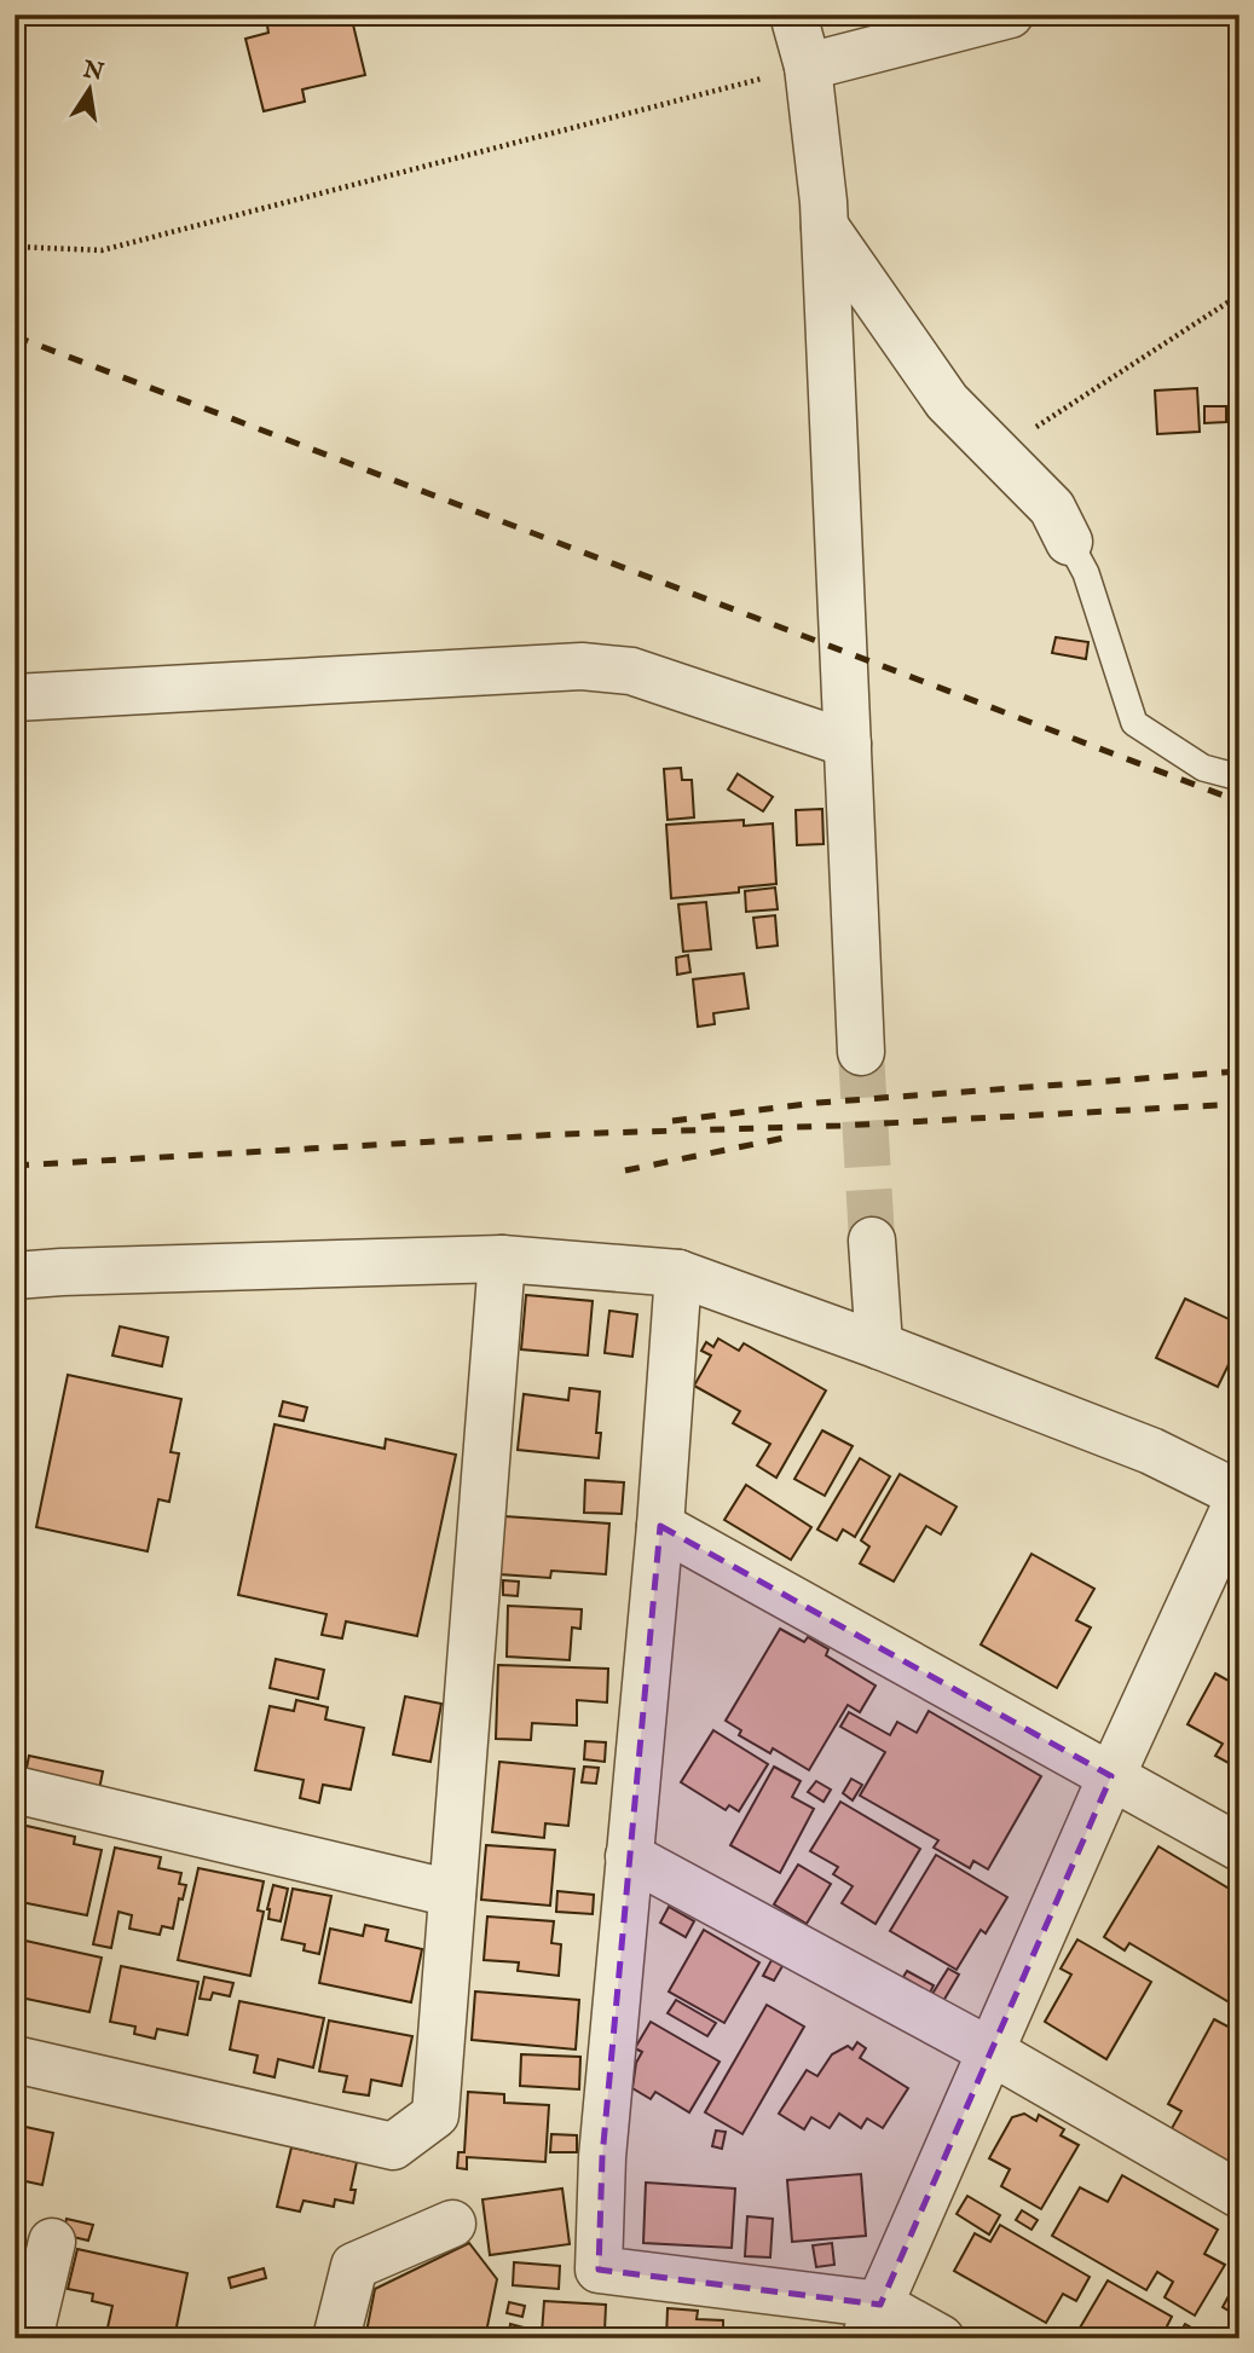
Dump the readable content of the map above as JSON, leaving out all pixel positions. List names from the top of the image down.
{
  "north": "top"
}
